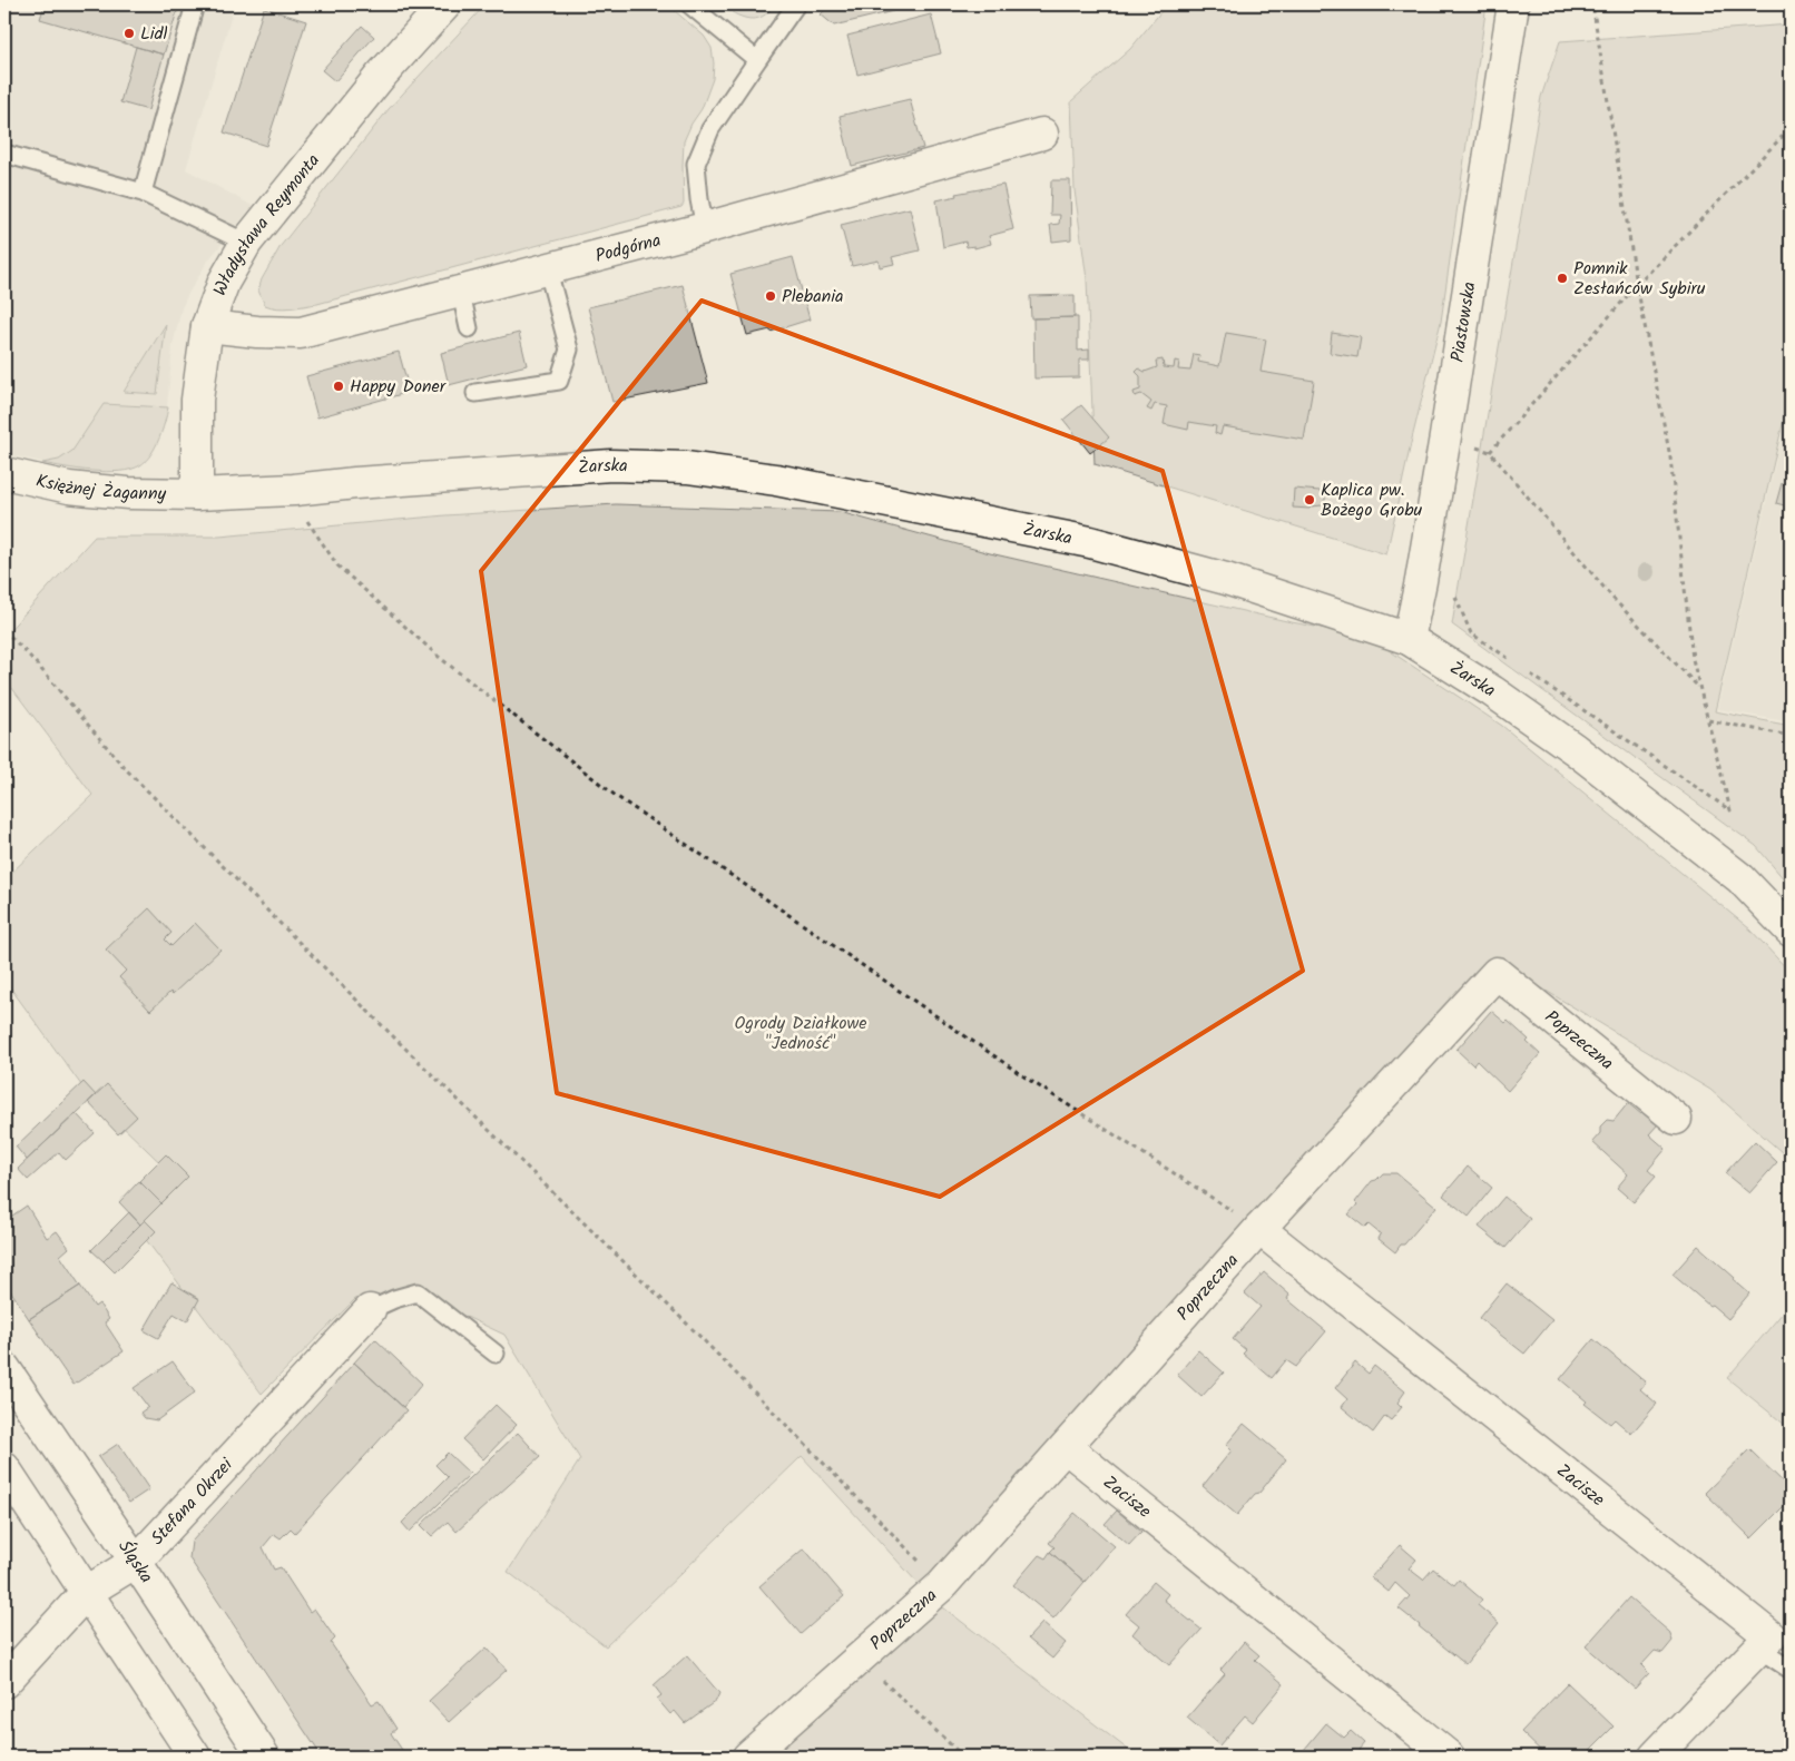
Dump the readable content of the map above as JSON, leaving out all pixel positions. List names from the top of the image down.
{
  "streets": {
    "street": [
      "Władysława Reymonta",
      "Podgórna",
      "Piastowska",
      "Żarska",
      "Księżnej Żaganny",
      "Poprzeczna",
      "Zacisze",
      "Stefana Okrzei",
      "Śląska"
    ]
  },
  "crossings": [
    ["Władysława Reymonta", "Podgórna"],
    ["Władysława Reymonta", "Żarska"],
    ["Władysława Reymonta", "Księżnej Żaganny"],
    ["Piastowska", "Żarska"],
    ["Żarska", "Księżnej Żaganny"],
    ["Poprzeczna", "Zacisze"],
    ["Stefana Okrzei", "Śląska"]
  ],
  "parks": ["Ogrody Działkowe \"Jedność\""],
  "places": [
    "Lidl",
    "Pomnik Zesłańców Sybiru",
    "Plebania",
    "Happy Doner",
    "Kaplica pw. Bożego Grobu"
  ]
}
